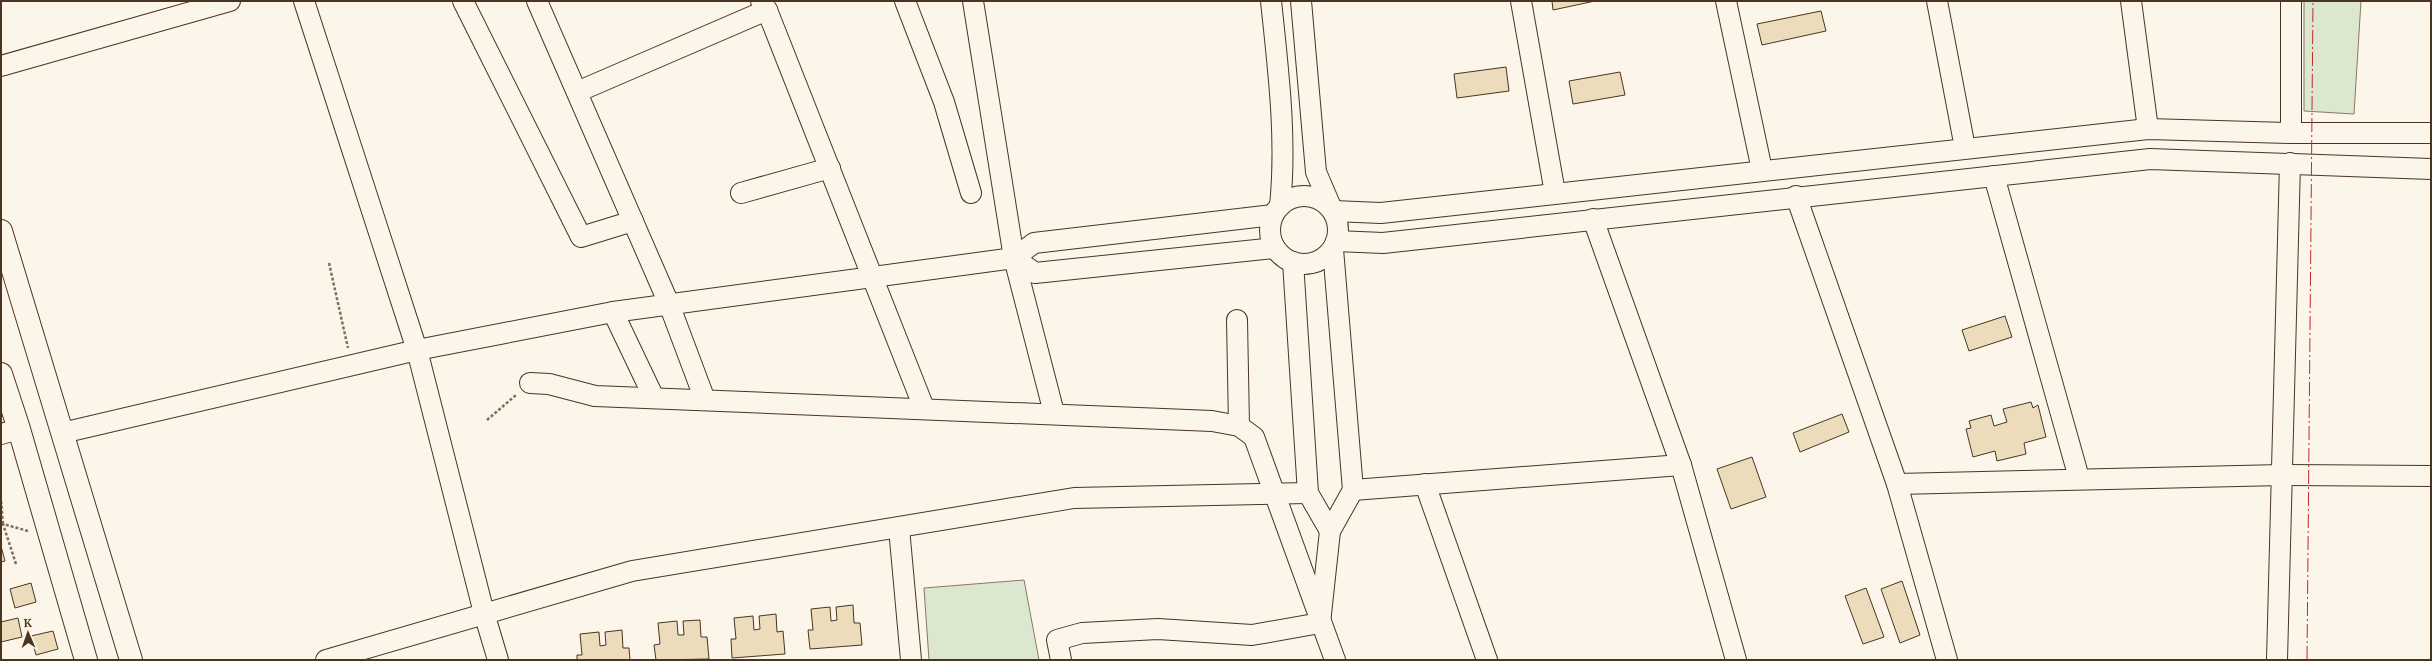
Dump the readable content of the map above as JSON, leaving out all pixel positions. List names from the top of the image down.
{
  "north": "top"
}
